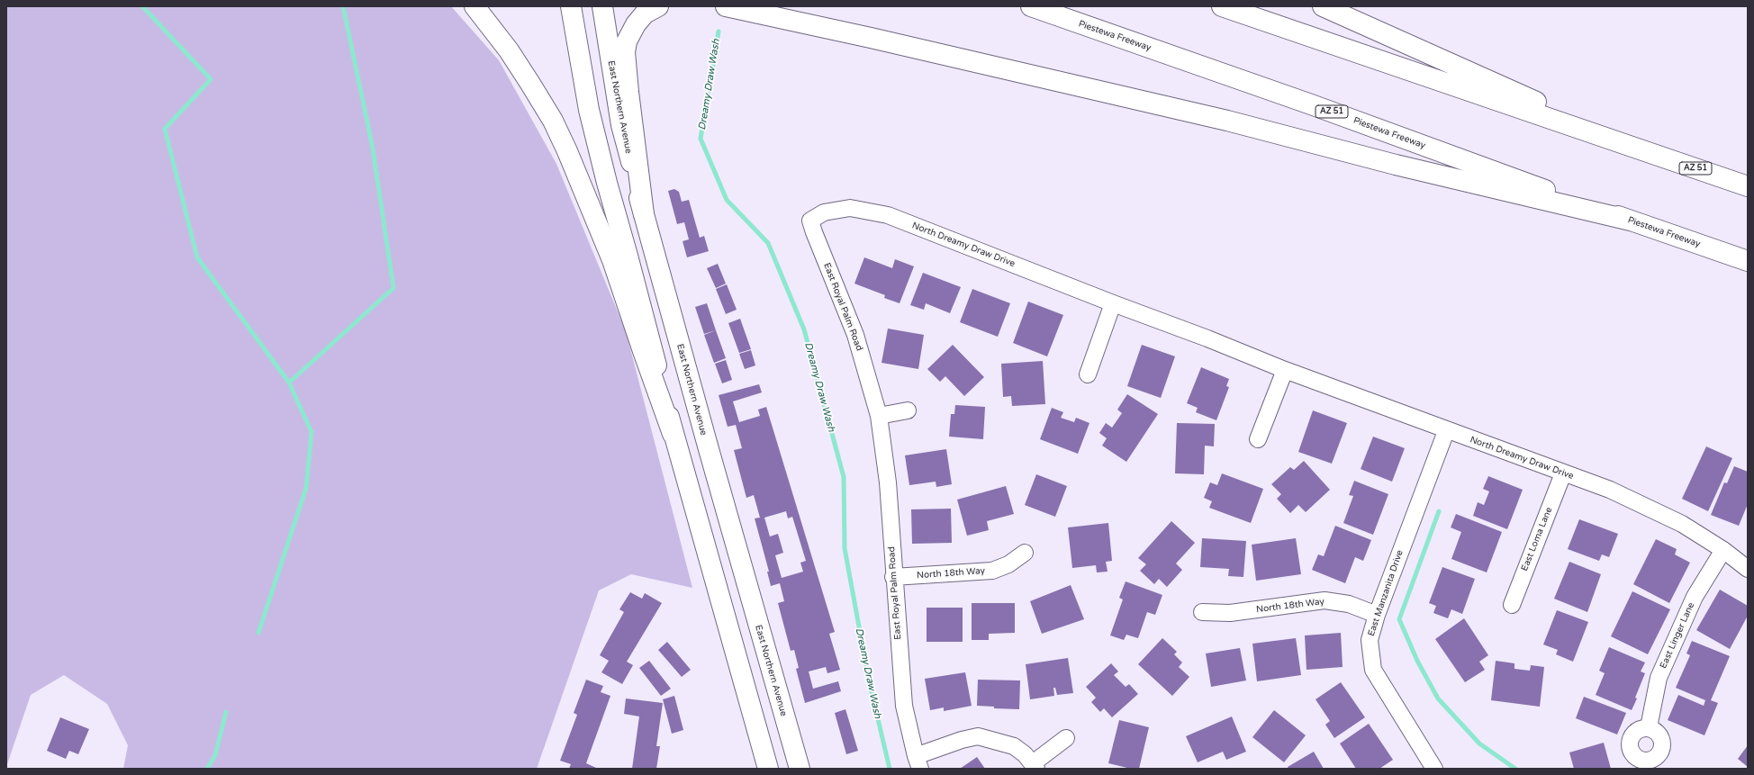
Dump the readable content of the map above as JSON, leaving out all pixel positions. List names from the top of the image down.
{
  "streets": {
    "main road": ["Piestewa Freeway", "East Northern Avenue", "AZ 51"],
    "street": [
      "North Dreamy Draw Drive",
      "East Royal Palm Road",
      "East Loma Lane",
      "North 18th Way",
      "East Manzanita Drive",
      "East Linger Lane"
    ]
  },
  "crossings": [
    ["North Dreamy Draw Drive", "East Royal Palm Road"],
    ["North Dreamy Draw Drive", "East Loma Lane"],
    ["North Dreamy Draw Drive", "East Manzanita Drive"],
    ["North Dreamy Draw Drive", "East Linger Lane"],
    ["East Royal Palm Road", "North 18th Way"],
    ["North 18th Way", "East Manzanita Drive"]
  ],
  "water": ["Dreamy Draw Wash"]
}
